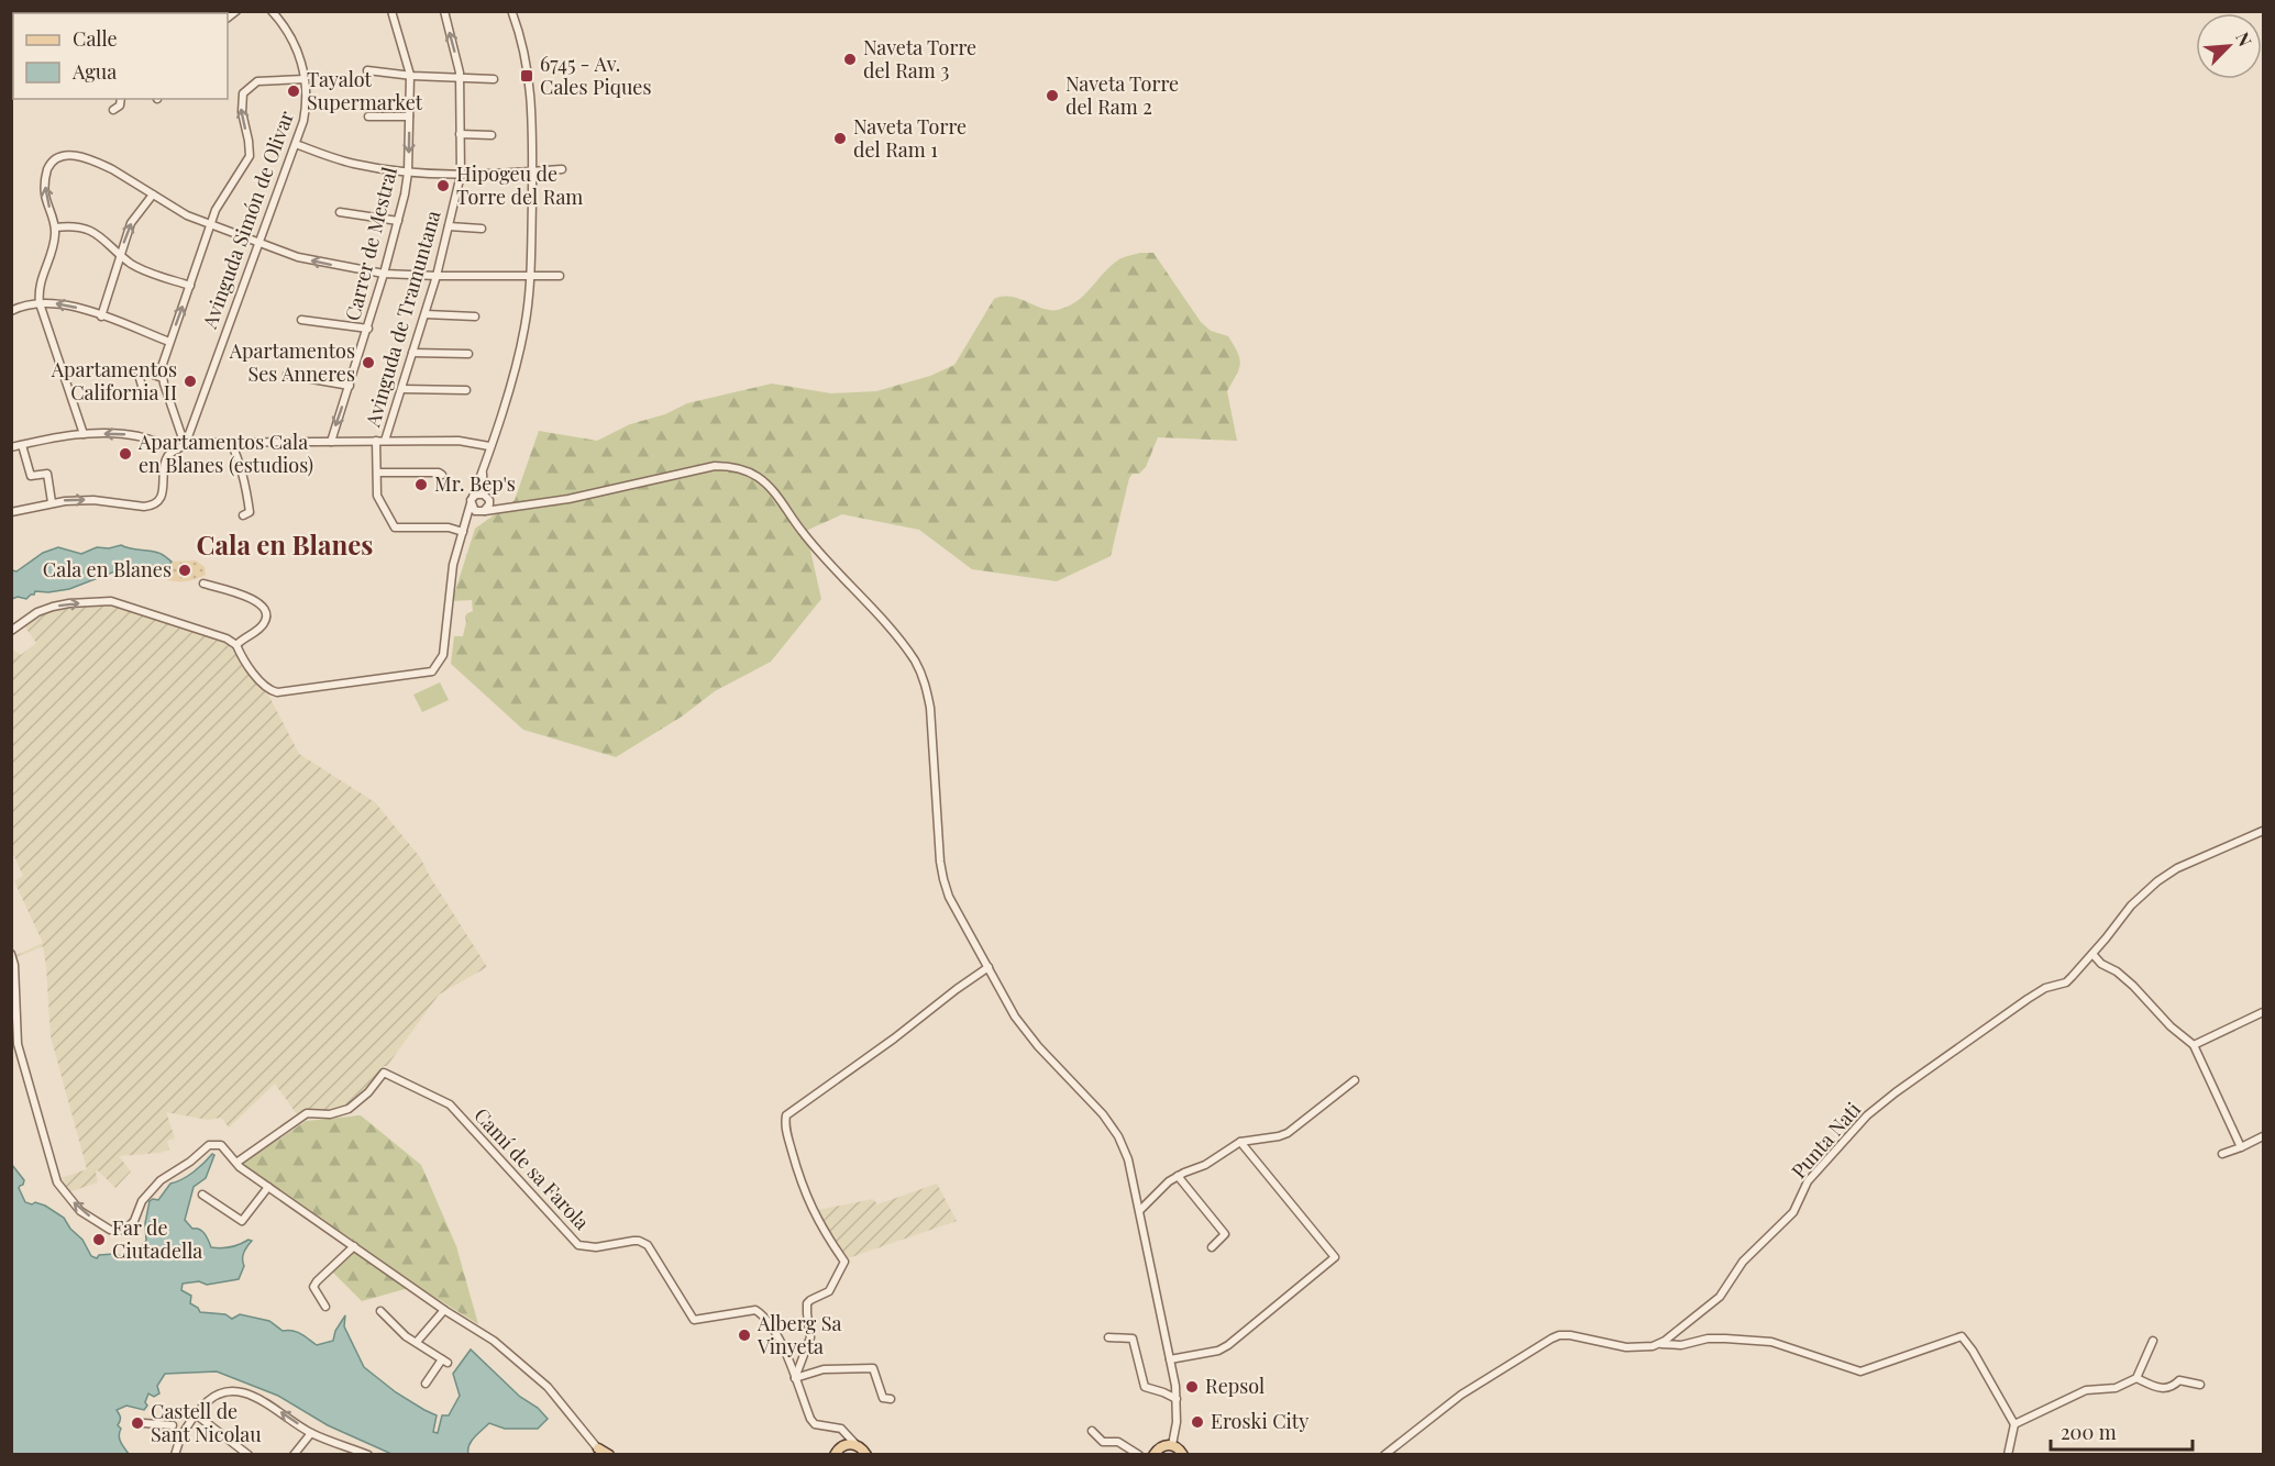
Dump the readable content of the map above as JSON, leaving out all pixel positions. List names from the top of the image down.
{
  "streets": {
    "street": [
      "Avinguda Simón de Olivar",
      "Carrer de Mestral",
      "Avinguda de Tramuntana",
      "Punta Nati",
      "Camí de sa Farola"
    ]
  },
  "districts": ["Cala en Blanes"],
  "places": {
    "other": [
      "Naveta Torre del Ram 3",
      "Tayalot Supermarket",
      "Naveta Torre del Ram 2",
      "Naveta Torre del Ram 1",
      "Hipogeu de Torre del Ram",
      "Apartamentos Ses Anneres",
      "Apartamentos California II",
      "Apartamentos Cala en Blanes (estudios)",
      "Mr. Bep's",
      "Cala en Blanes",
      "Far de Ciutadella",
      "Alberg Sa Vinyeta",
      "Repsol",
      "Eroski City",
      "Castell de Sant Nicolau"
    ],
    "transit": ["6745 - Av. Cales Piques"]
  },
  "legend": ["Calle", "Agua"],
  "scale_bar": "200 m",
  "north": "top right"
}
